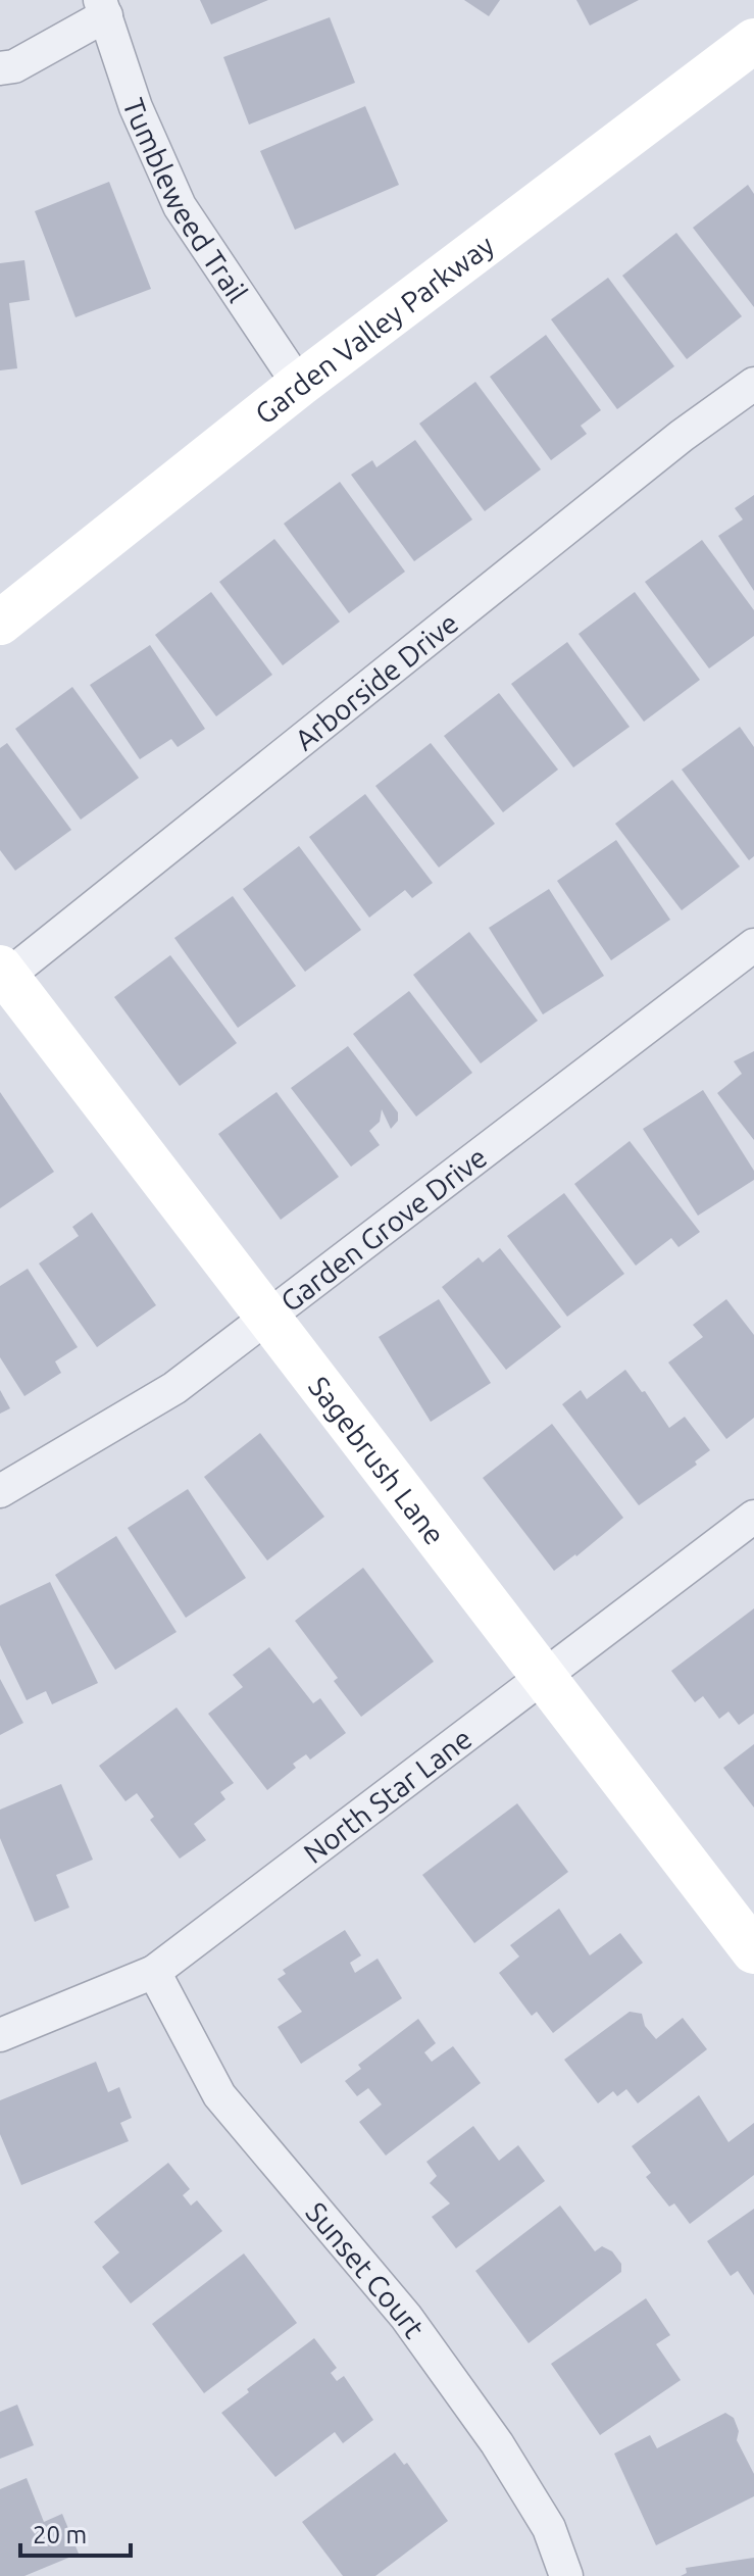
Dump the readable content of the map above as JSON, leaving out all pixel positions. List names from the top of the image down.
{
  "streets": {
    "street": [
      "Tumbleweed Trail",
      "Garden Valley Parkway",
      "Arborside Drive",
      "Garden Grove Drive",
      "Sagebrush Lane",
      "North Star Lane",
      "Sunset Court"
    ]
  },
  "crossings": [
    ["Tumbleweed Trail", "Garden Valley Parkway"],
    ["Arborside Drive", "Sagebrush Lane"],
    ["Garden Grove Drive", "Sagebrush Lane"],
    ["Sagebrush Lane", "North Star Lane"],
    ["North Star Lane", "Sunset Court"]
  ],
  "scale_bar": "20 m"
}
